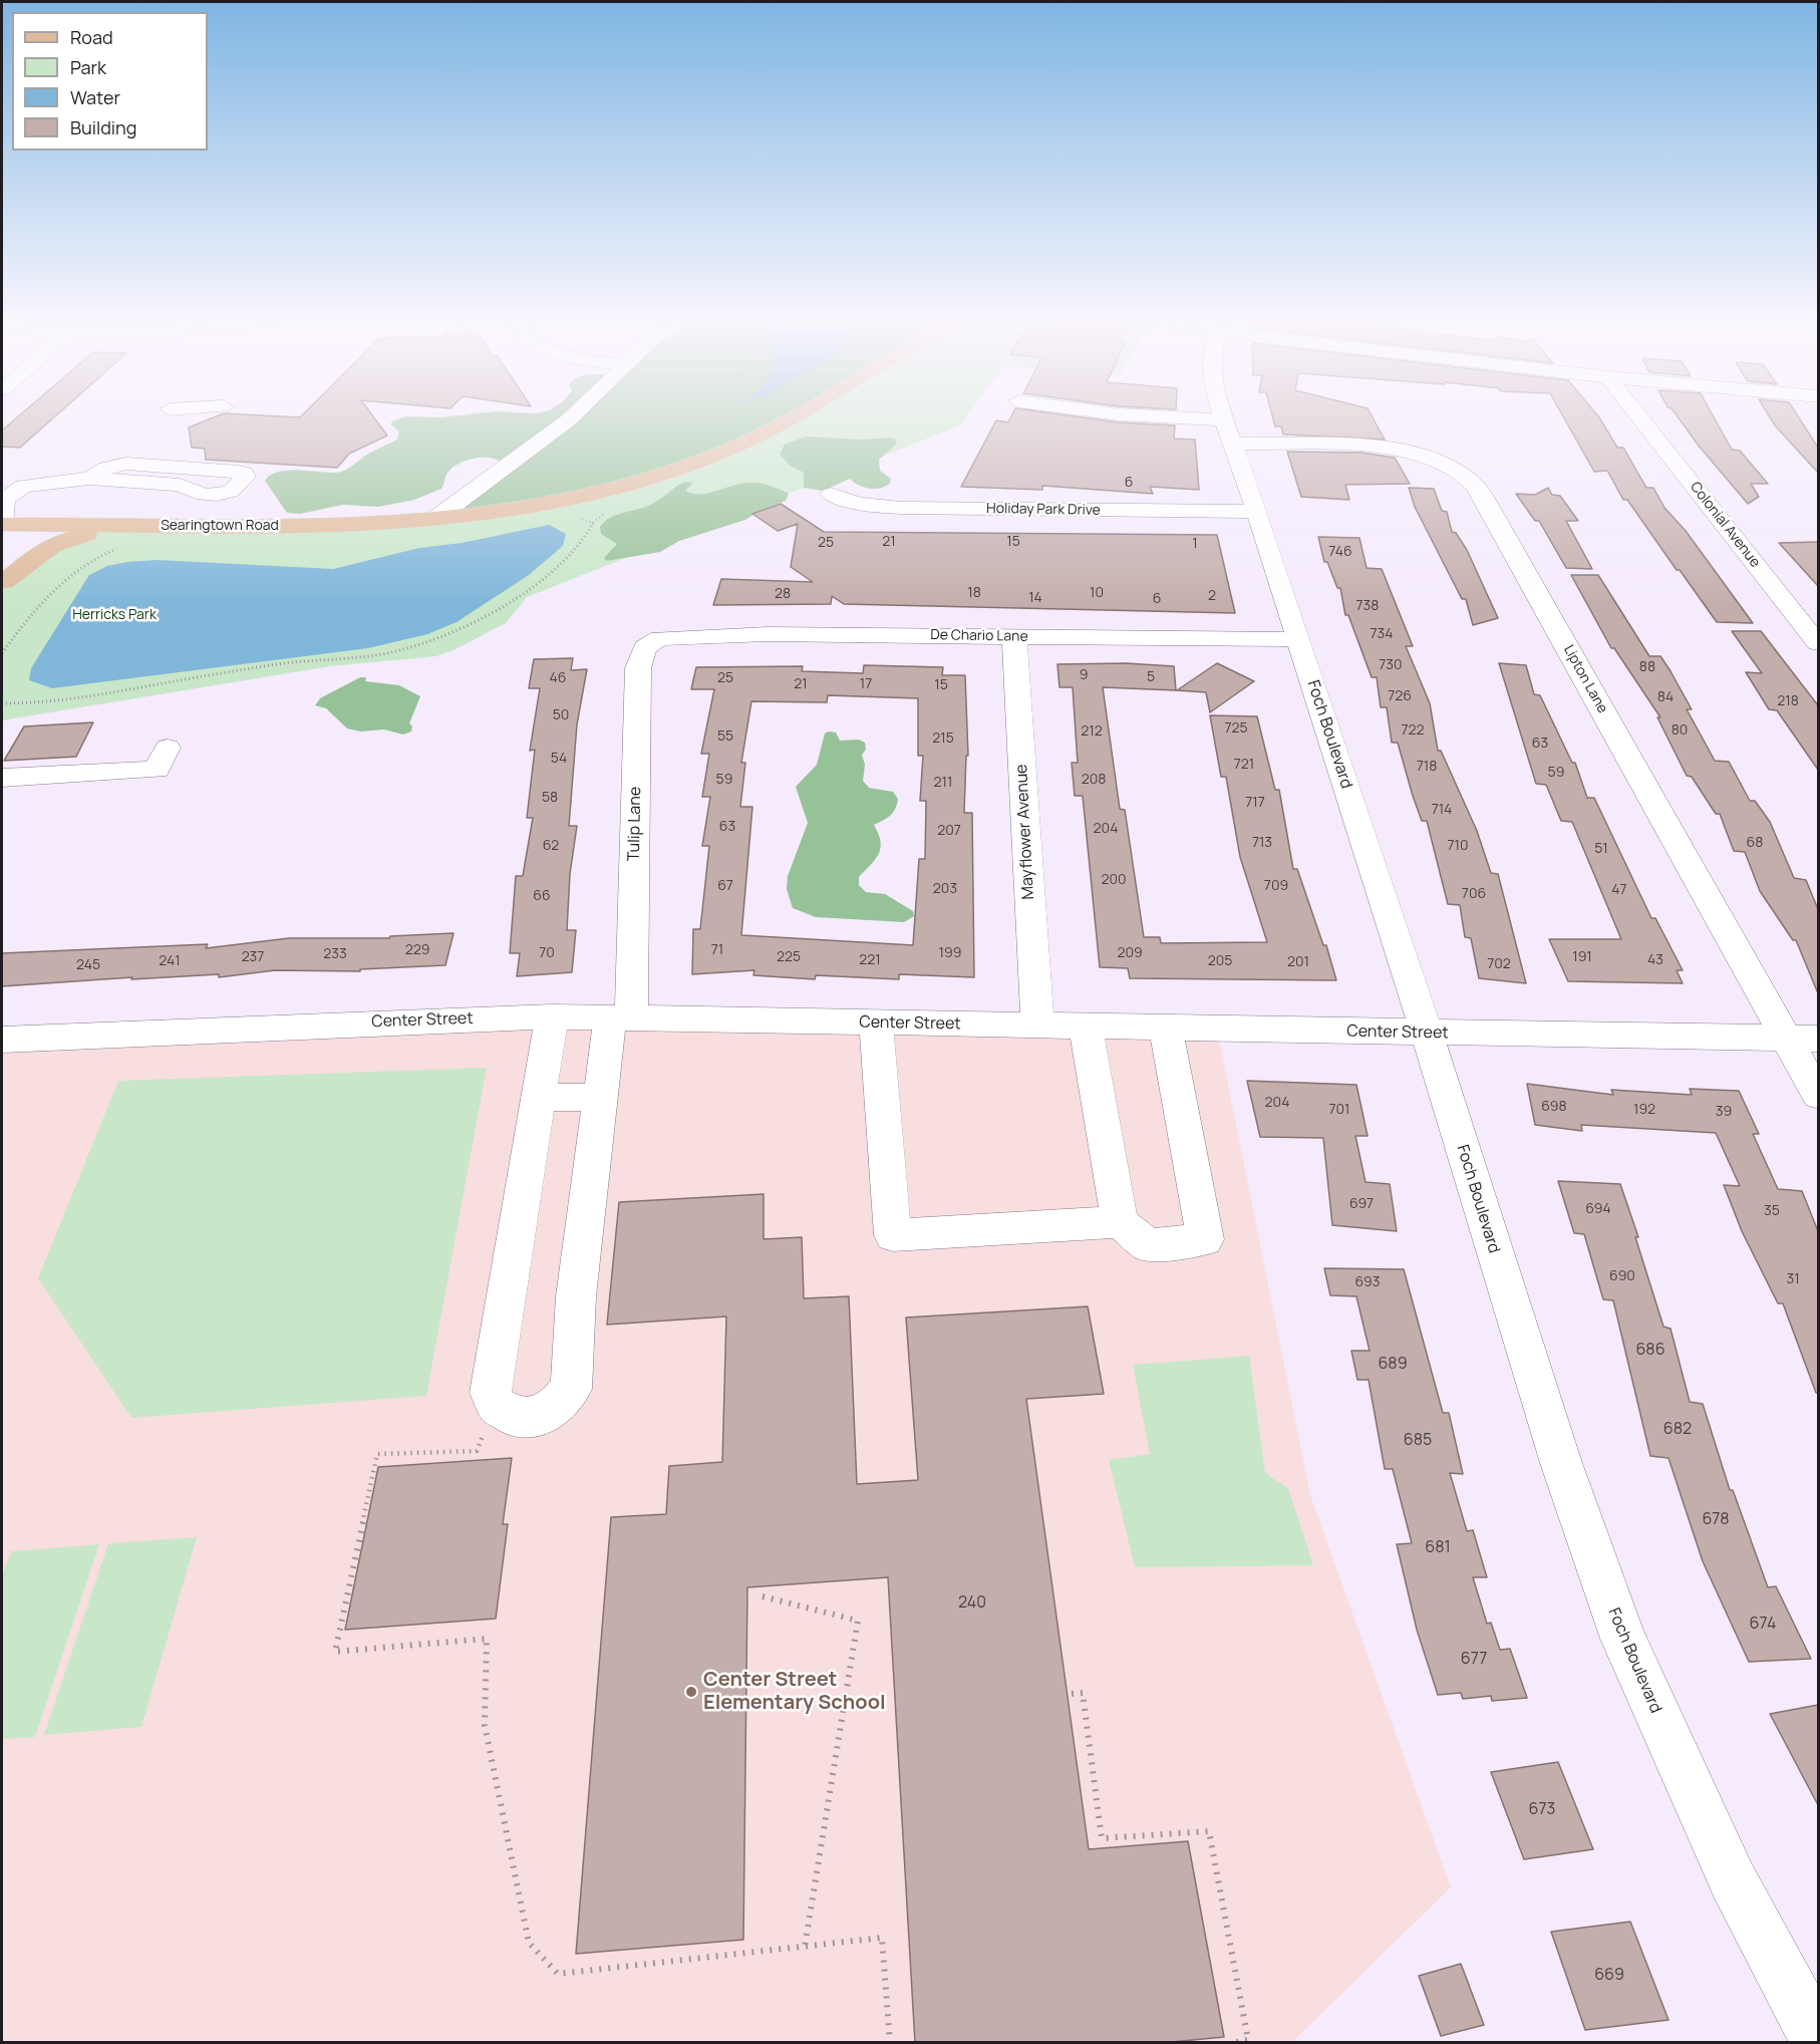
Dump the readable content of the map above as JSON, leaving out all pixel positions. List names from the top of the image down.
{
  "streets": {
    "main road": ["Searingtown Road"],
    "street": [
      "Holiday Park Drive",
      "Colonial Avenue",
      "De Chario Lane",
      "Lipton Lane",
      "Foch Boulevard",
      "Tulip Lane",
      "Mayflower Avenue",
      "Center Street"
    ]
  },
  "crossings": [
    ["Holiday Park Drive", "Foch Boulevard"],
    ["De Chario Lane", "Foch Boulevard"],
    ["De Chario Lane", "Tulip Lane"],
    ["De Chario Lane", "Mayflower Avenue"],
    ["Lipton Lane", "Foch Boulevard"],
    ["Lipton Lane", "Center Street"],
    ["Foch Boulevard", "Center Street"],
    ["Tulip Lane", "Center Street"],
    ["Mayflower Avenue", "Center Street"]
  ],
  "parks": ["Herricks Park"],
  "places": ["Center Street Elementary School"],
  "house_numbers": [
    "6",
    "21",
    "15",
    "25",
    "1",
    "746",
    "18",
    "10",
    "28",
    "2",
    "14",
    "6",
    "738",
    "734",
    "730",
    "88",
    "9",
    "5",
    "46",
    "25",
    "21",
    "17",
    "15",
    "726",
    "84",
    "218",
    "50",
    "725",
    "722",
    "80",
    "212",
    "55",
    "215",
    "63",
    "54",
    "721",
    "718",
    "59",
    "59",
    "208",
    "211",
    "58",
    "717",
    "714",
    "63",
    "204",
    "207",
    "713",
    "68",
    "62",
    "710",
    "51",
    "200",
    "67",
    "709",
    "203",
    "47",
    "706",
    "66",
    "229",
    "71",
    "70",
    "199",
    "209",
    "233",
    "237",
    "225",
    "191",
    "221",
    "43",
    "241",
    "205",
    "201",
    "702",
    "245",
    "204",
    "698",
    "701",
    "192",
    "39",
    "697",
    "694",
    "35",
    "690",
    "31",
    "693",
    "686",
    "689",
    "682",
    "685",
    "678",
    "681",
    "240",
    "674",
    "677",
    "673",
    "669"
  ],
  "legend": [
    "Road",
    "Park",
    "Water",
    "Building"
  ]
}
